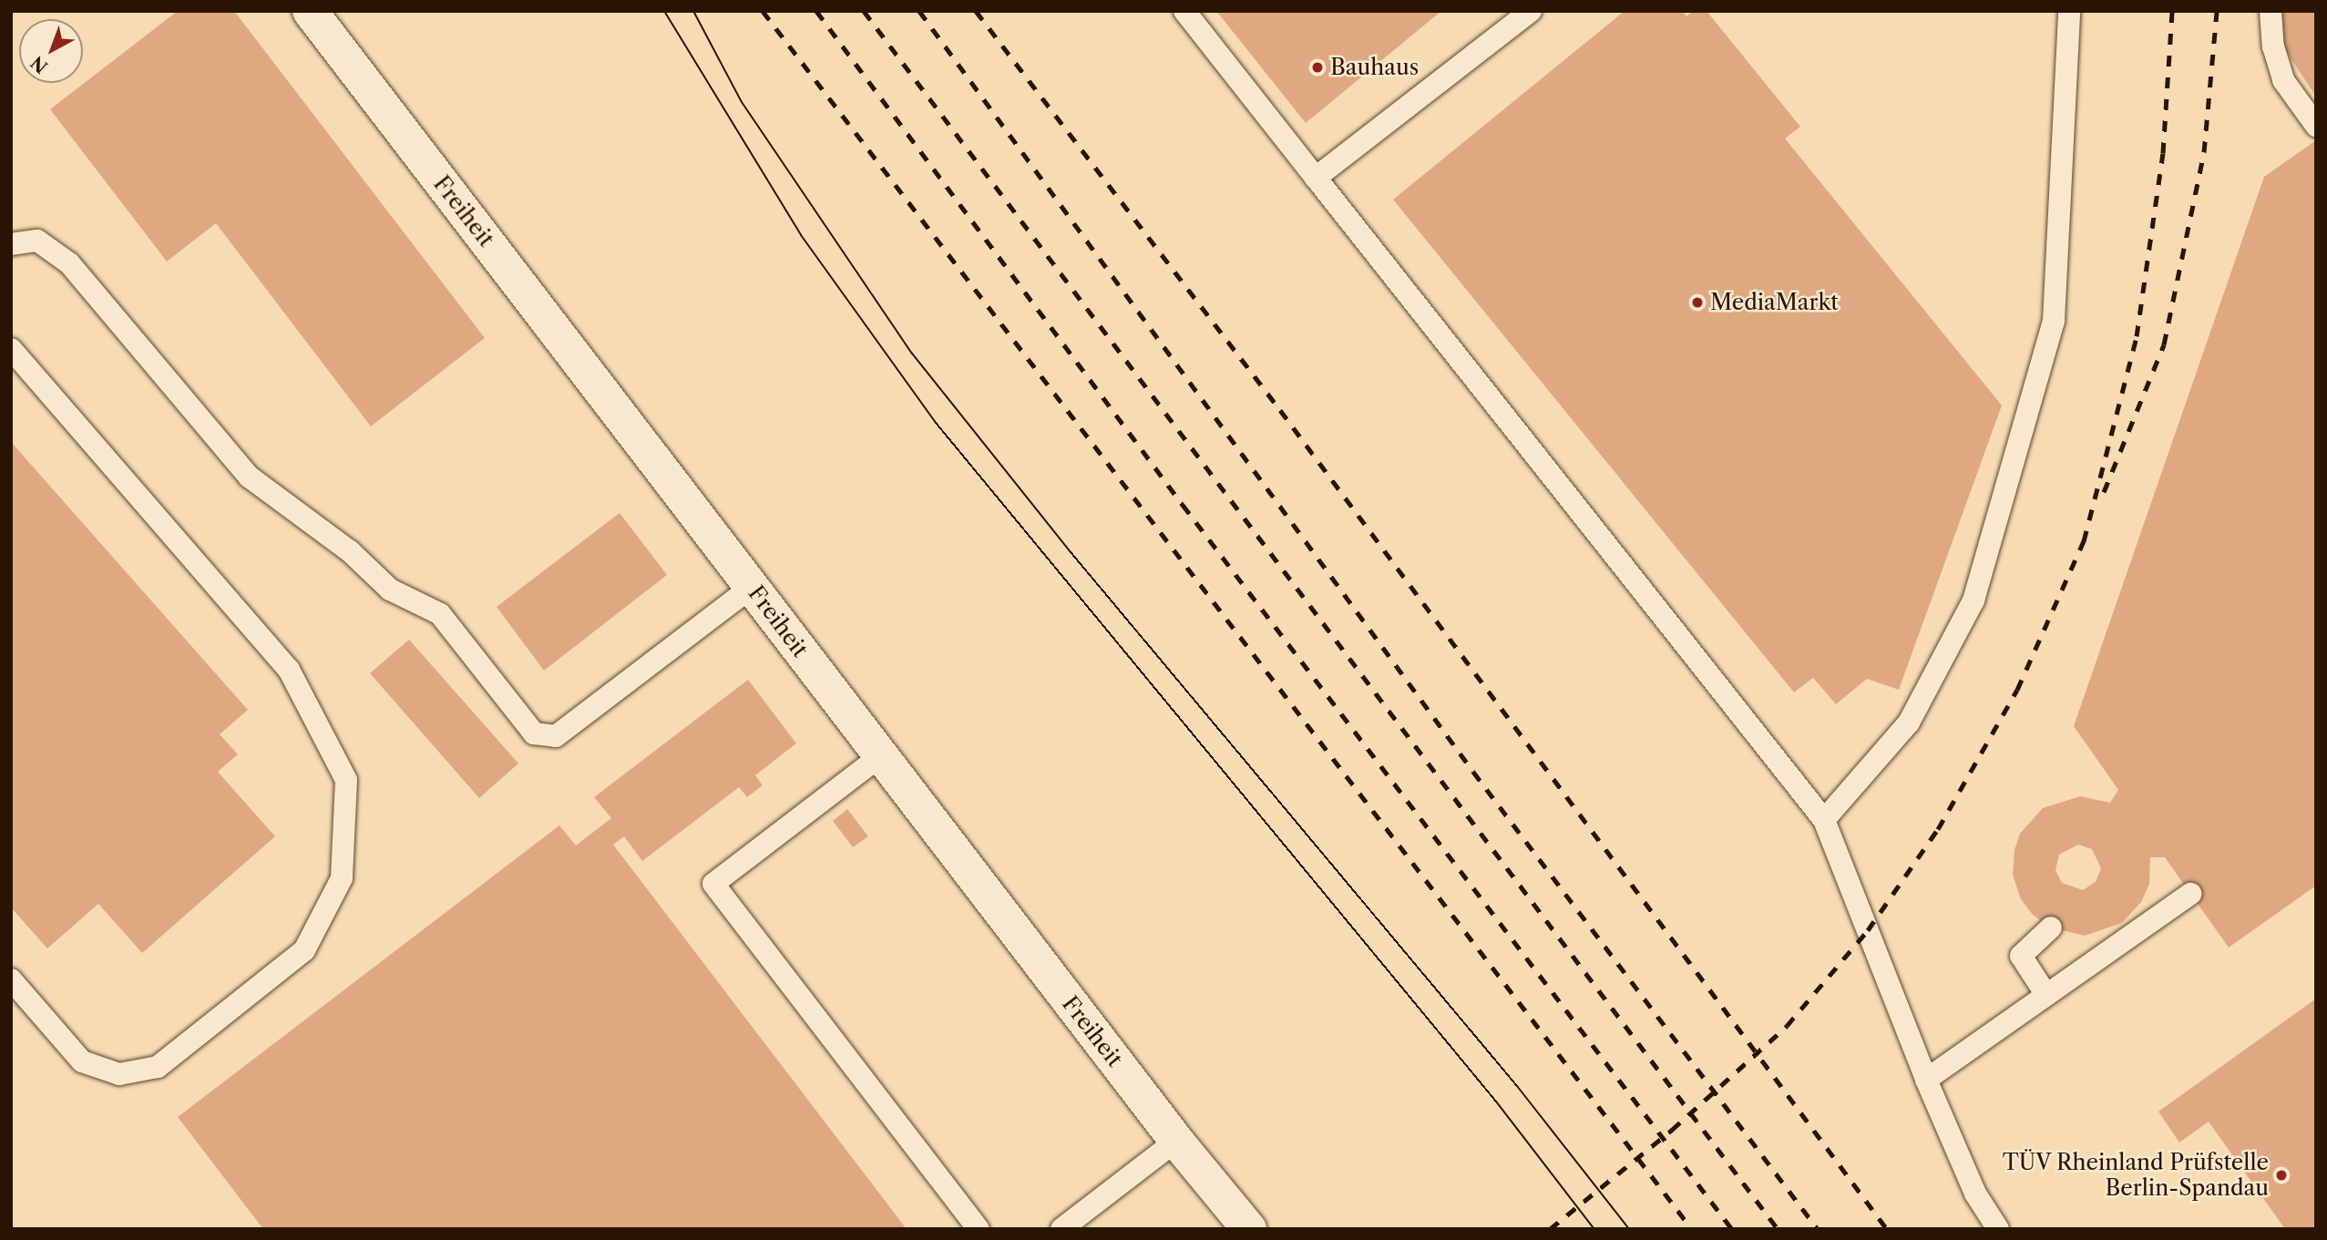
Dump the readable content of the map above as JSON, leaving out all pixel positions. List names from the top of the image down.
{
  "streets": {
    "street": ["Freiheit"]
  },
  "places": ["Bauhaus", "MediaMarkt", "TÜV Rheinland Prüfstelle Berlin-Spandau"],
  "north": "bottom left"
}
